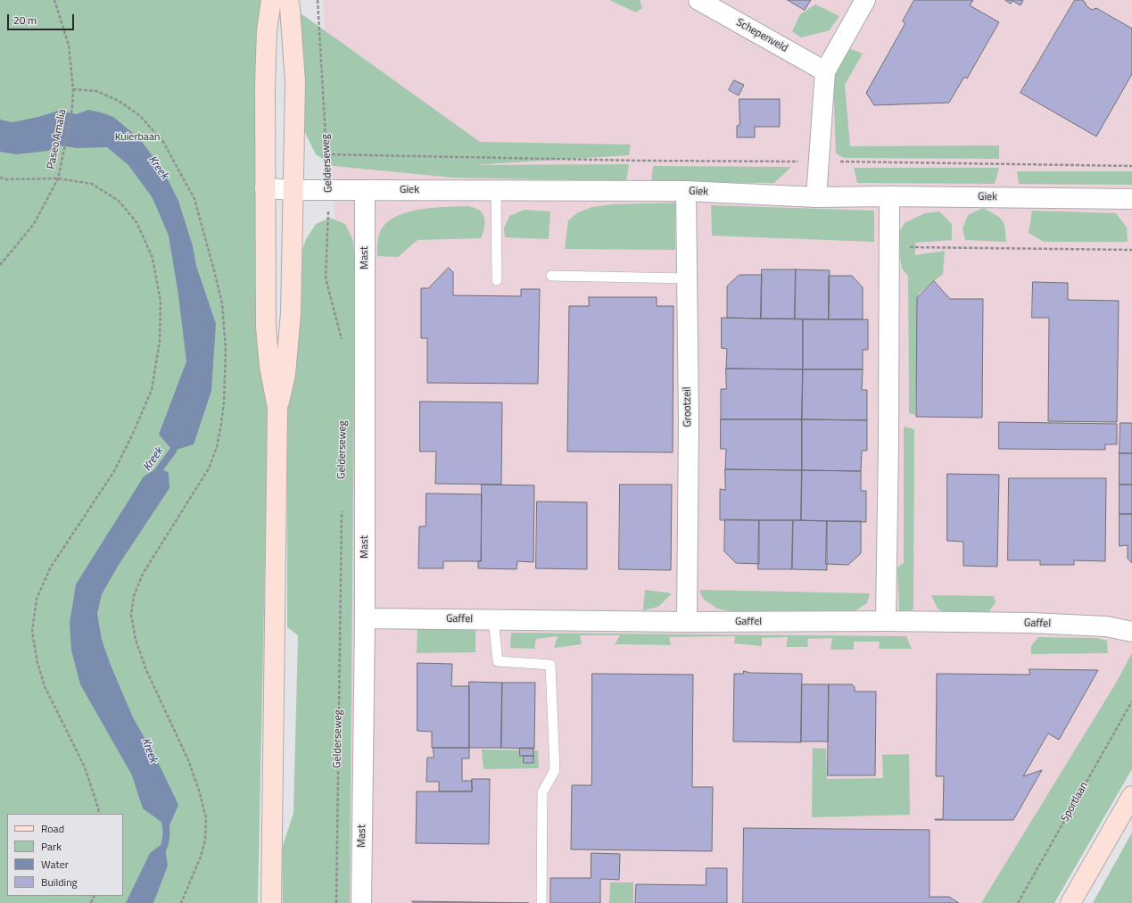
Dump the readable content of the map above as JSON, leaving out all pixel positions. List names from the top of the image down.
{
  "streets": {
    "street": [
      "Schepenveld",
      "Giek",
      "Mast",
      "Grootzeil",
      "Gaffel"
    ],
    "path": ["Paseo Amalia", "Gelderseweg", "Sportlaan"]
  },
  "crossings": [
    ["Gelderseweg", "Giek"],
    ["Giek", "Mast"],
    ["Giek", "Grootzeil"],
    ["Mast", "Gaffel"],
    ["Grootzeil", "Gaffel"]
  ],
  "water": ["Kreek"],
  "parks": ["Kuierbaan"],
  "legend": [
    "Road",
    "Park",
    "Water",
    "Building"
  ],
  "scale_bar": "20 m"
}
